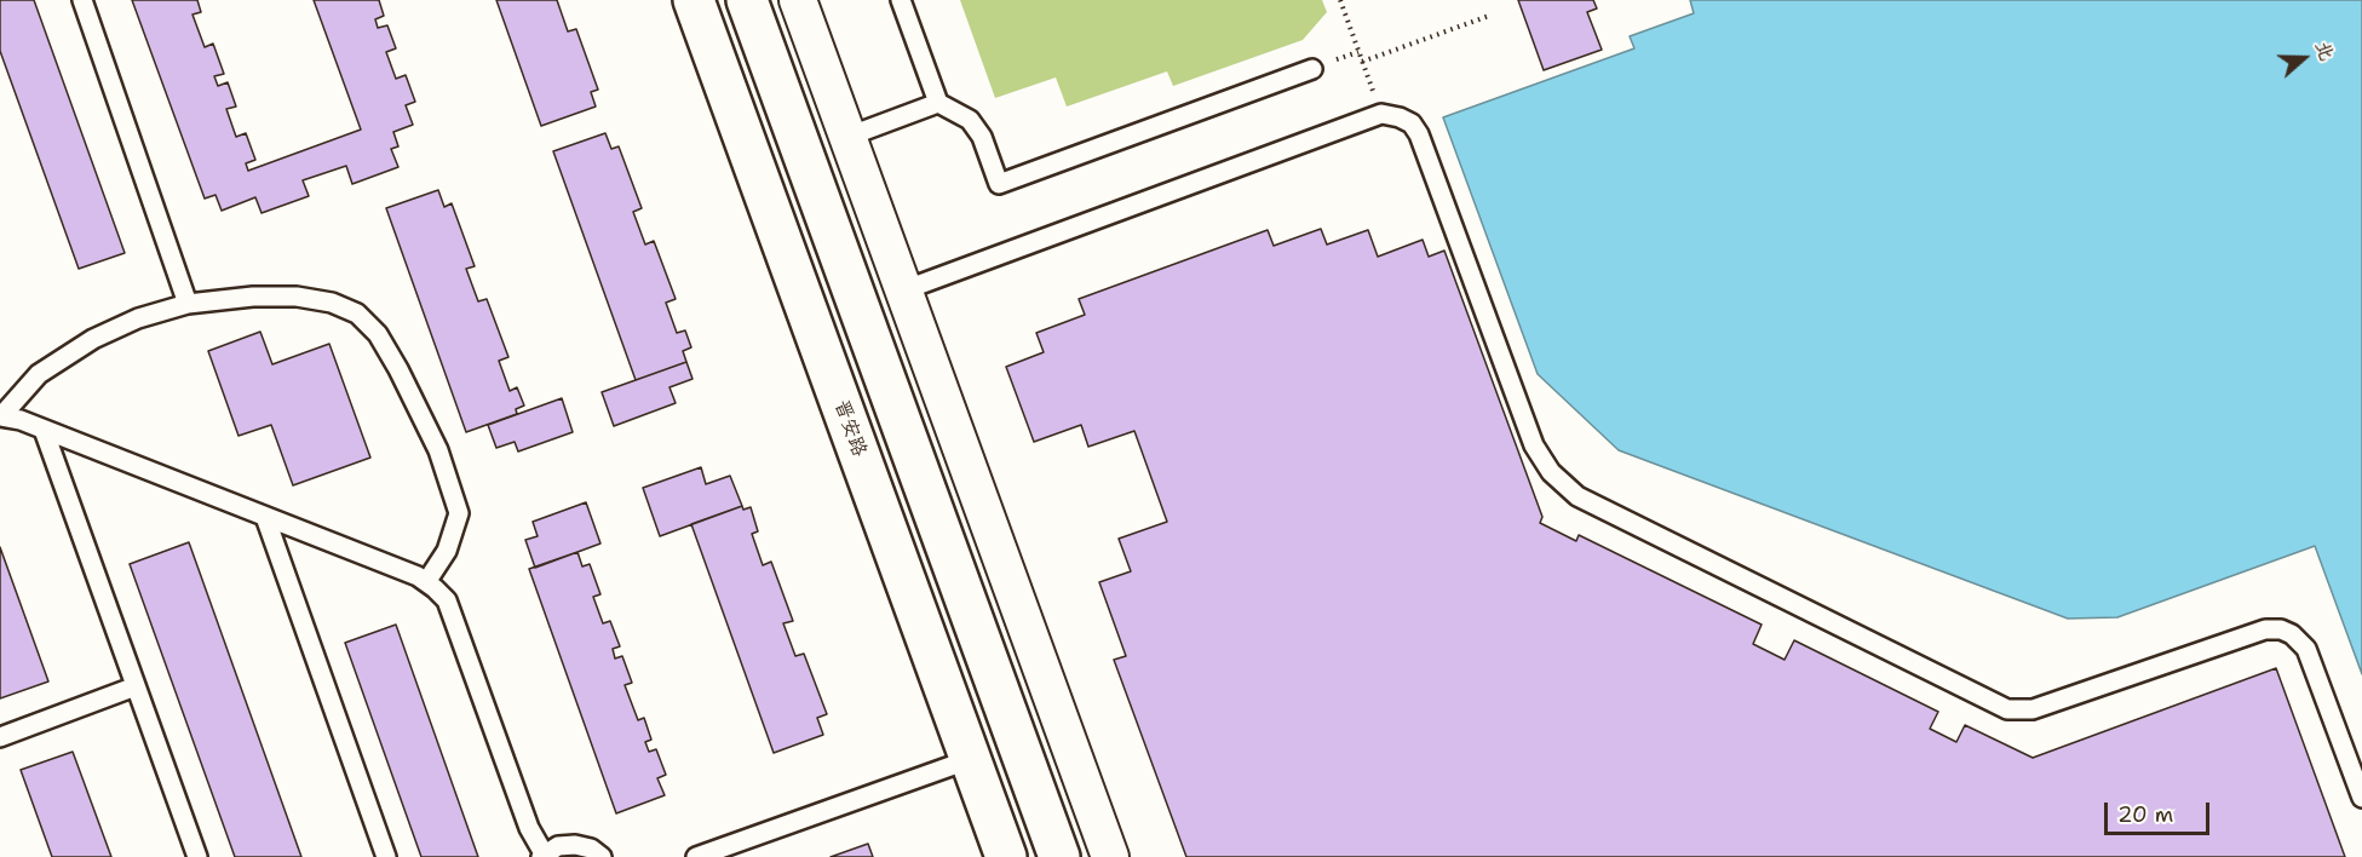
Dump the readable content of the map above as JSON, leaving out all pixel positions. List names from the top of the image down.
{
  "streets": {
    "main road": ["晋安路"]
  },
  "scale_bar": "20 m",
  "north": "right"
}
